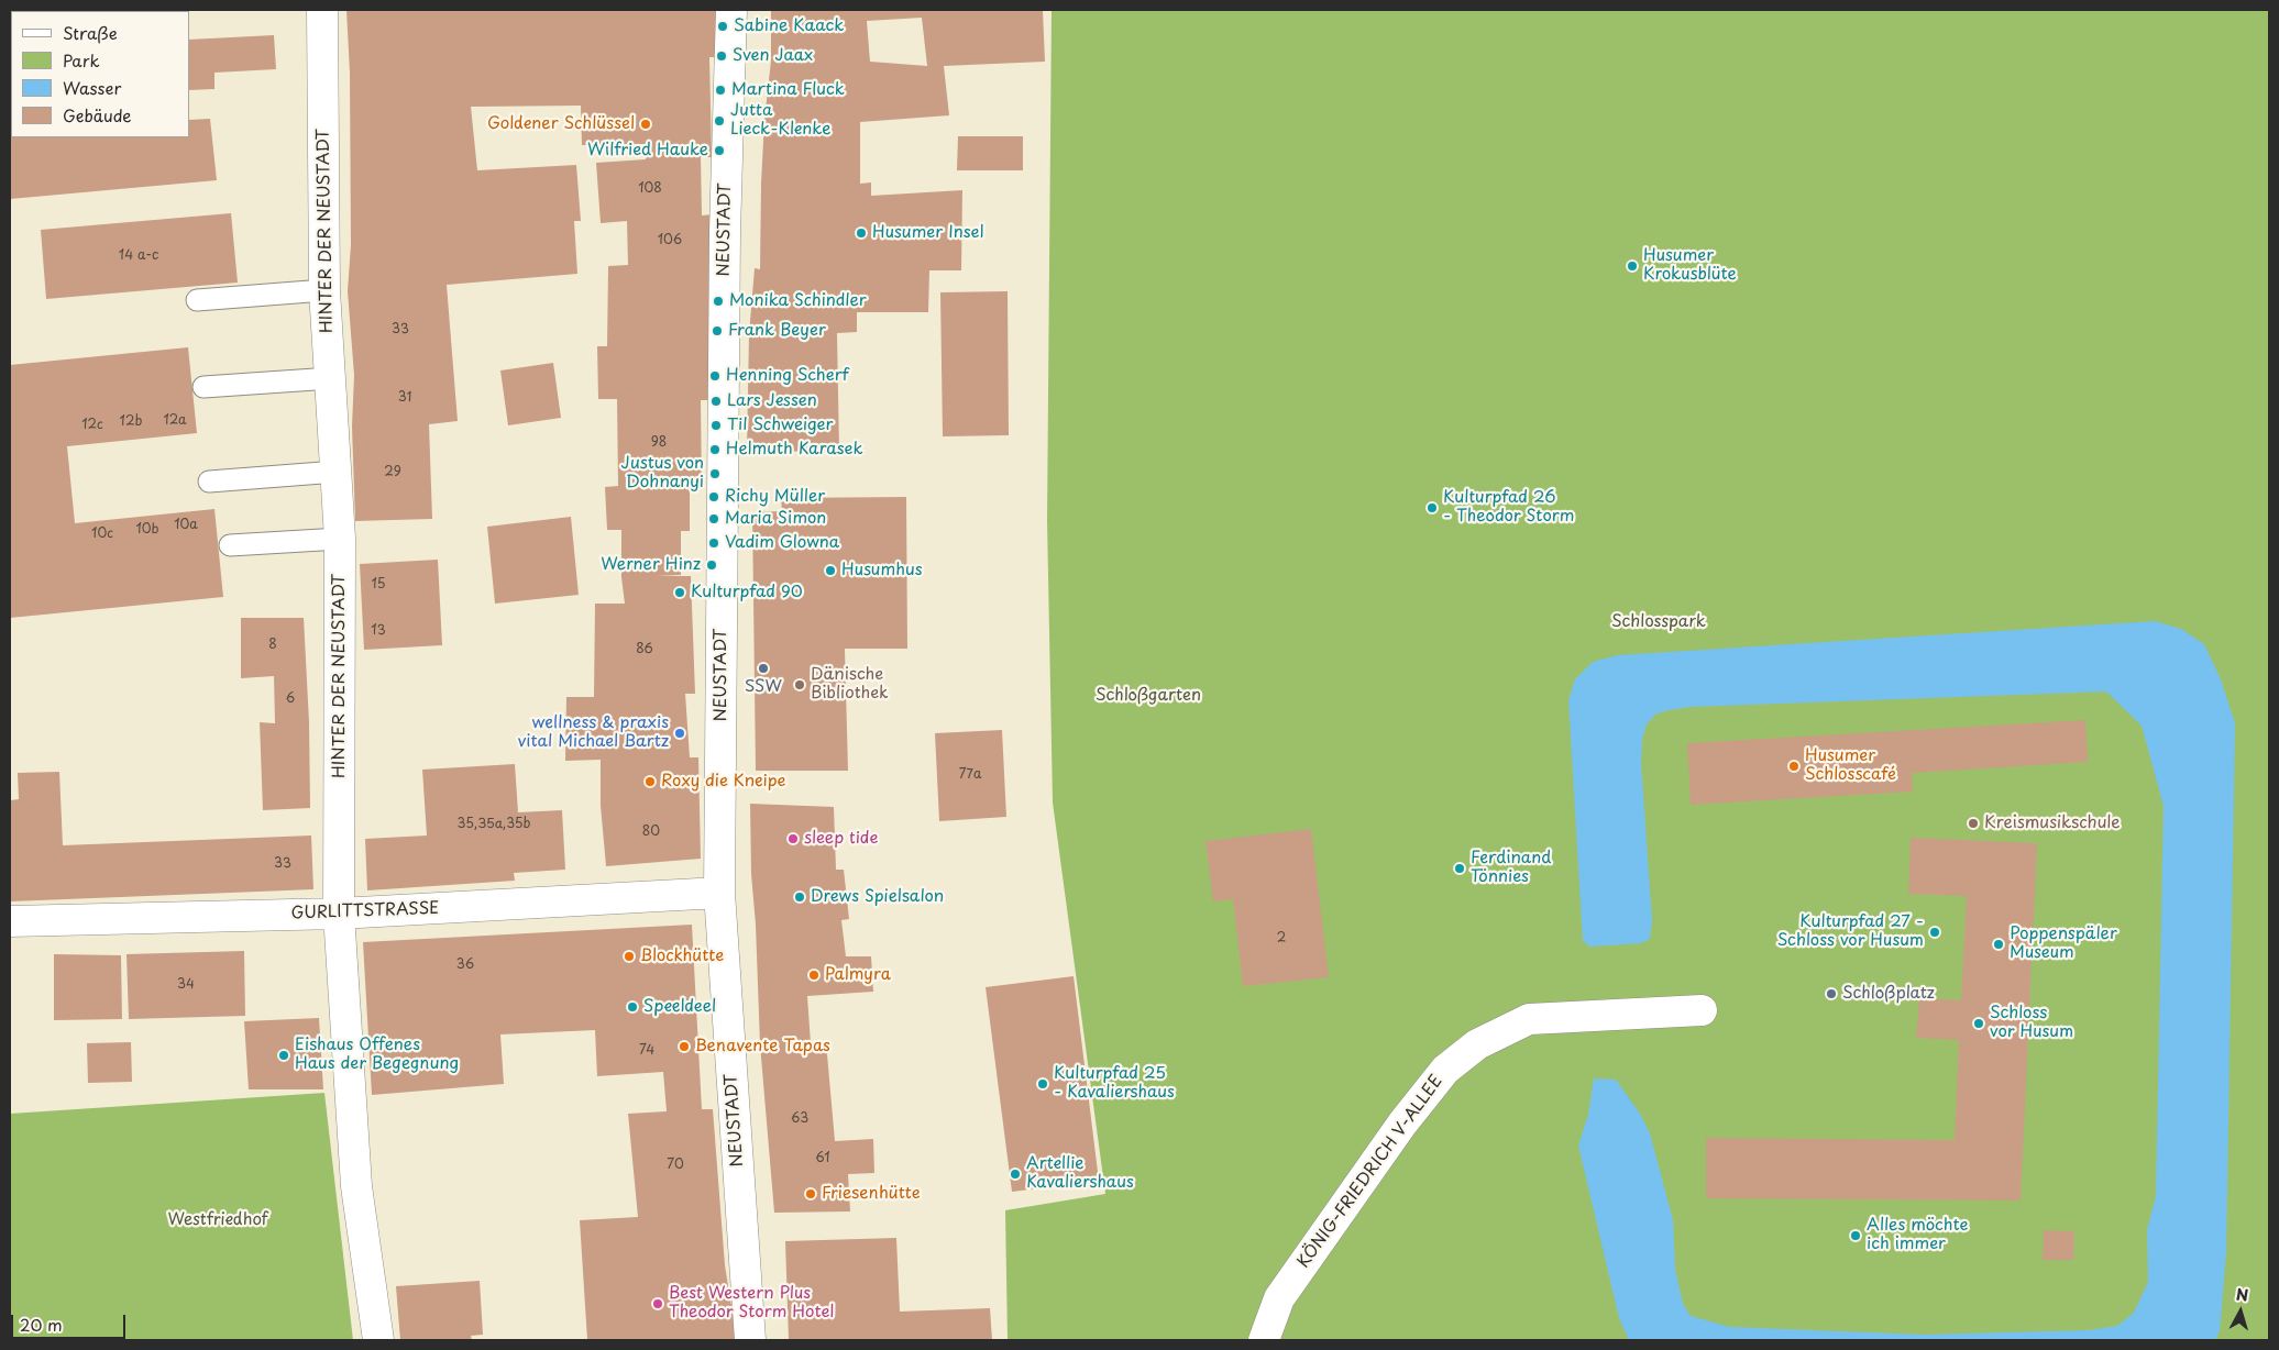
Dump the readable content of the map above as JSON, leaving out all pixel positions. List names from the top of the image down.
{
  "streets": {
    "street": [
      "NEUSTADT",
      "HINTER DER NEUSTADT",
      "GURLITTSTRASSE",
      "KÖNIG-FRIEDRICH V-ALLEE"
    ]
  },
  "crossings": [
    ["NEUSTADT", "GURLITTSTRASSE"],
    ["HINTER DER NEUSTADT", "GURLITTSTRASSE"]
  ],
  "parks": ["Schlosspark", "Schloßgarten", "Westfriedhof"],
  "places": [
    "Sabine Kaack",
    "Sven Jaax",
    "Martina Fluck",
    "Jutta Lieck-Klenke",
    "Goldener Schlüssel",
    "Wilfried Hauke",
    "Husumer Insel",
    "Husumer Krokusblüte",
    "Monika Schindler",
    "Frank Beyer",
    "Henning Scherf",
    "Lars Jessen",
    "Til Schweiger",
    "Helmuth Karasek",
    "Justus von Dohnanyi",
    "Richy Müller",
    "Kulturpfad 26 - Theodor Storm",
    "Maria Simon",
    "Vadim Glowna",
    "Werner Hinz",
    "Husumhus",
    "Kulturpfad 90",
    "SSW",
    "Dänische Bibliothek",
    "wellness & praxis vital Michael Bartz",
    "Husumer Schlosscafé",
    "Roxy die Kneipe",
    "Kreismusikschule",
    "sleep tide",
    "Ferdinand Tönnies",
    "Drews Spielsalon",
    "Kulturpfad 27 - Schloss vor Husum",
    "Poppenspäler Museum",
    "Blockhütte",
    "Palmyra",
    "Schloßplatz",
    "Speeldeel",
    "Schloss vor Husum",
    "Benavente Tapas",
    "Eishaus Offenes Haus der Begegnung",
    "Kulturpfad 25 - Kavaliershaus",
    "Artellie Kavaliershaus",
    "Friesenhütte",
    "Alles möchte ich immer",
    "Best Western Plus Theodor Storm Hotel"
  ],
  "house_numbers": [
    "108",
    "106",
    "14 a-c",
    "33",
    "31",
    "12a",
    "12b",
    "12c",
    "98",
    "29",
    "10a",
    "10b",
    "10c",
    "15",
    "13",
    "8",
    "86",
    "6",
    "77a",
    "35,35a,35b",
    "80",
    "33",
    "2",
    "36",
    "34",
    "74",
    "63",
    "61",
    "70"
  ],
  "legend": [
    "Straße",
    "Park",
    "Wasser",
    "Gebäude"
  ],
  "scale_bar": "20 m",
  "north": "top"
}
